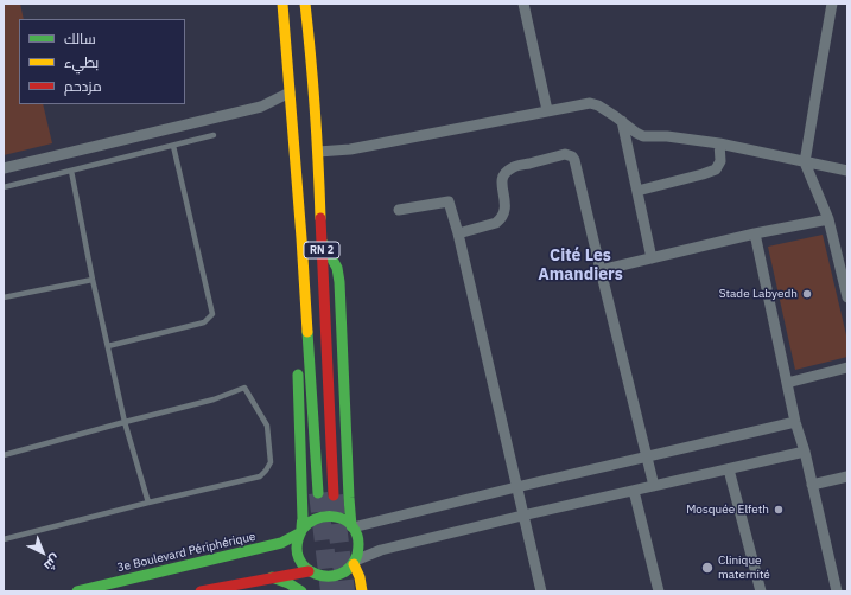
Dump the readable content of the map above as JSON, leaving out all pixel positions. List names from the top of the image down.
{
  "streets": {
    "highway": ["RN 2", "3e Boulevard Périphérique"]
  },
  "districts": ["Cité Les Amandiers"],
  "places": ["Stade Labyedh", "Mosquée Elfeth", "Clinique maternité"],
  "legend": ["سالك", "بطيء", "مزدحم"],
  "north": "bottom right"
}
